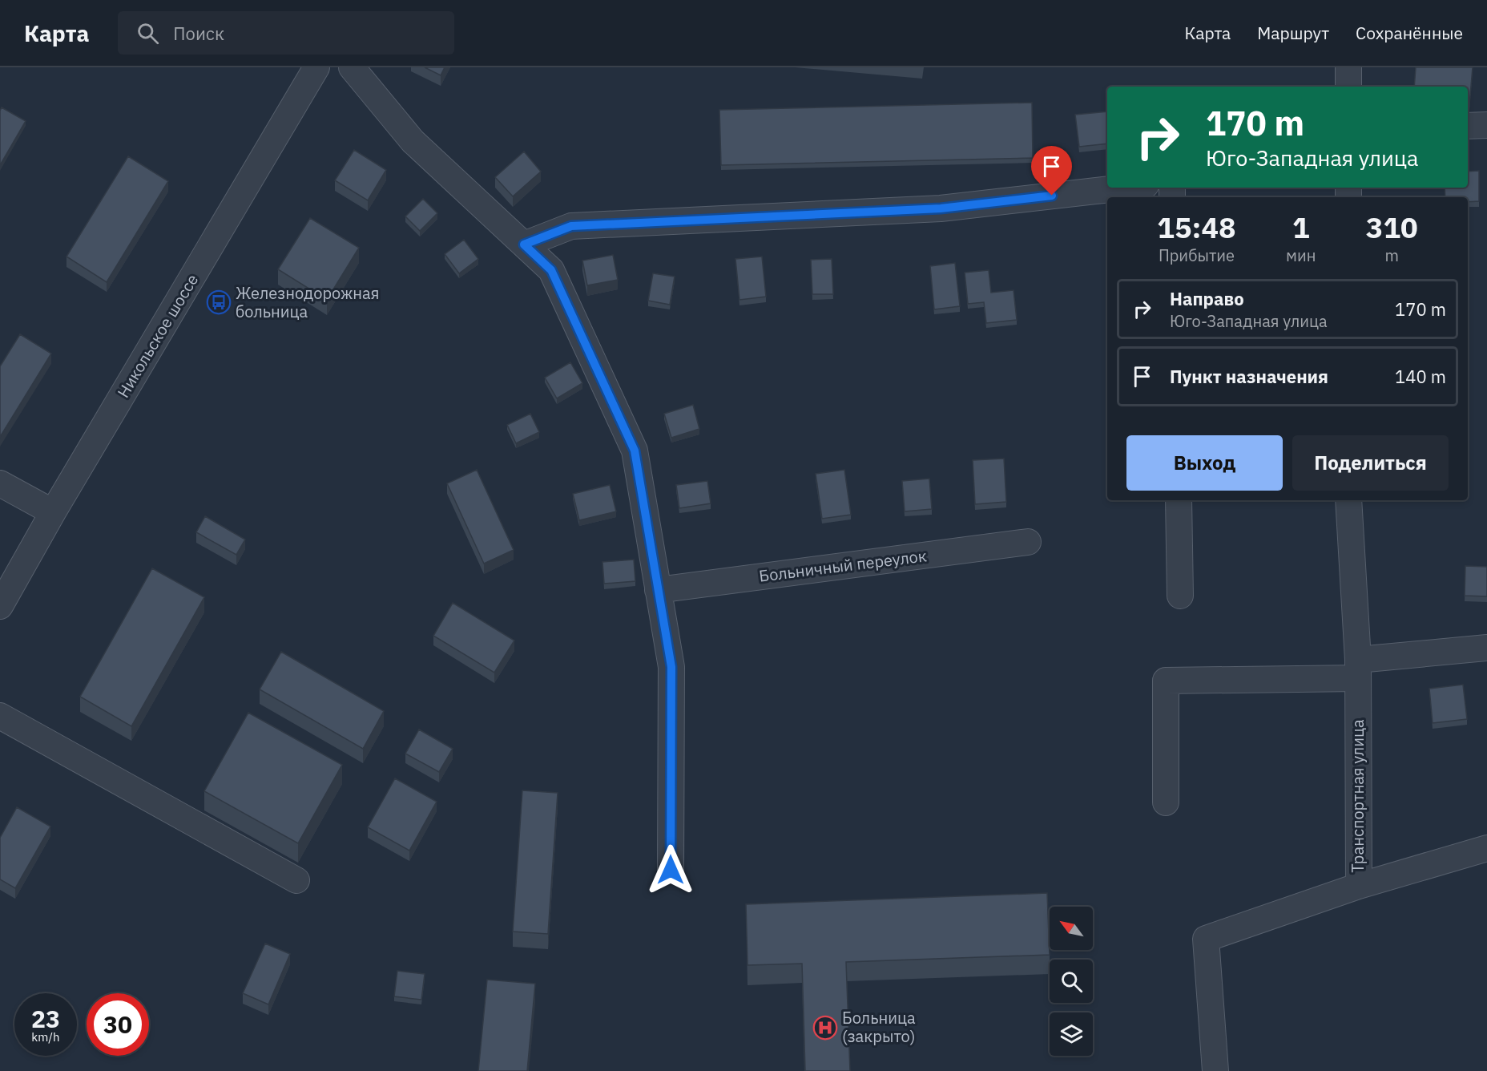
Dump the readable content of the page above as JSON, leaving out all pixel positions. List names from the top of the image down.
{
  "streets": {
    "street": ["Никольское шоссе", "Больничный переулок", "Транспортная улица"]
  },
  "places": {
    "bus stop": ["Железнодорожная больница"],
    "hospital": ["Больница (закрыто)"]
  },
  "north": "top left",
  "page": {
    "header": "Карта",
    "search": "Поиск",
    "nav": ["Карта", "Маршрут", "Сохранённые"],
    "turn": ["170 m", "Юго-Западная улица"],
    "eta": [
      "15:48",
      "Прибытие",
      "1",
      "мин",
      "310",
      "m"
    ],
    "list": [
      {
        "name": "Направо",
        "note": "Юго-Западная улица",
        "value": "170 m"
      },
      {
        "name": "Пункт назначения",
        "value": "140 m"
      }
    ],
    "buttons": ["Выход", "Поделиться"],
    "speed": "23 km/h",
    "limit": "30"
  }
}
